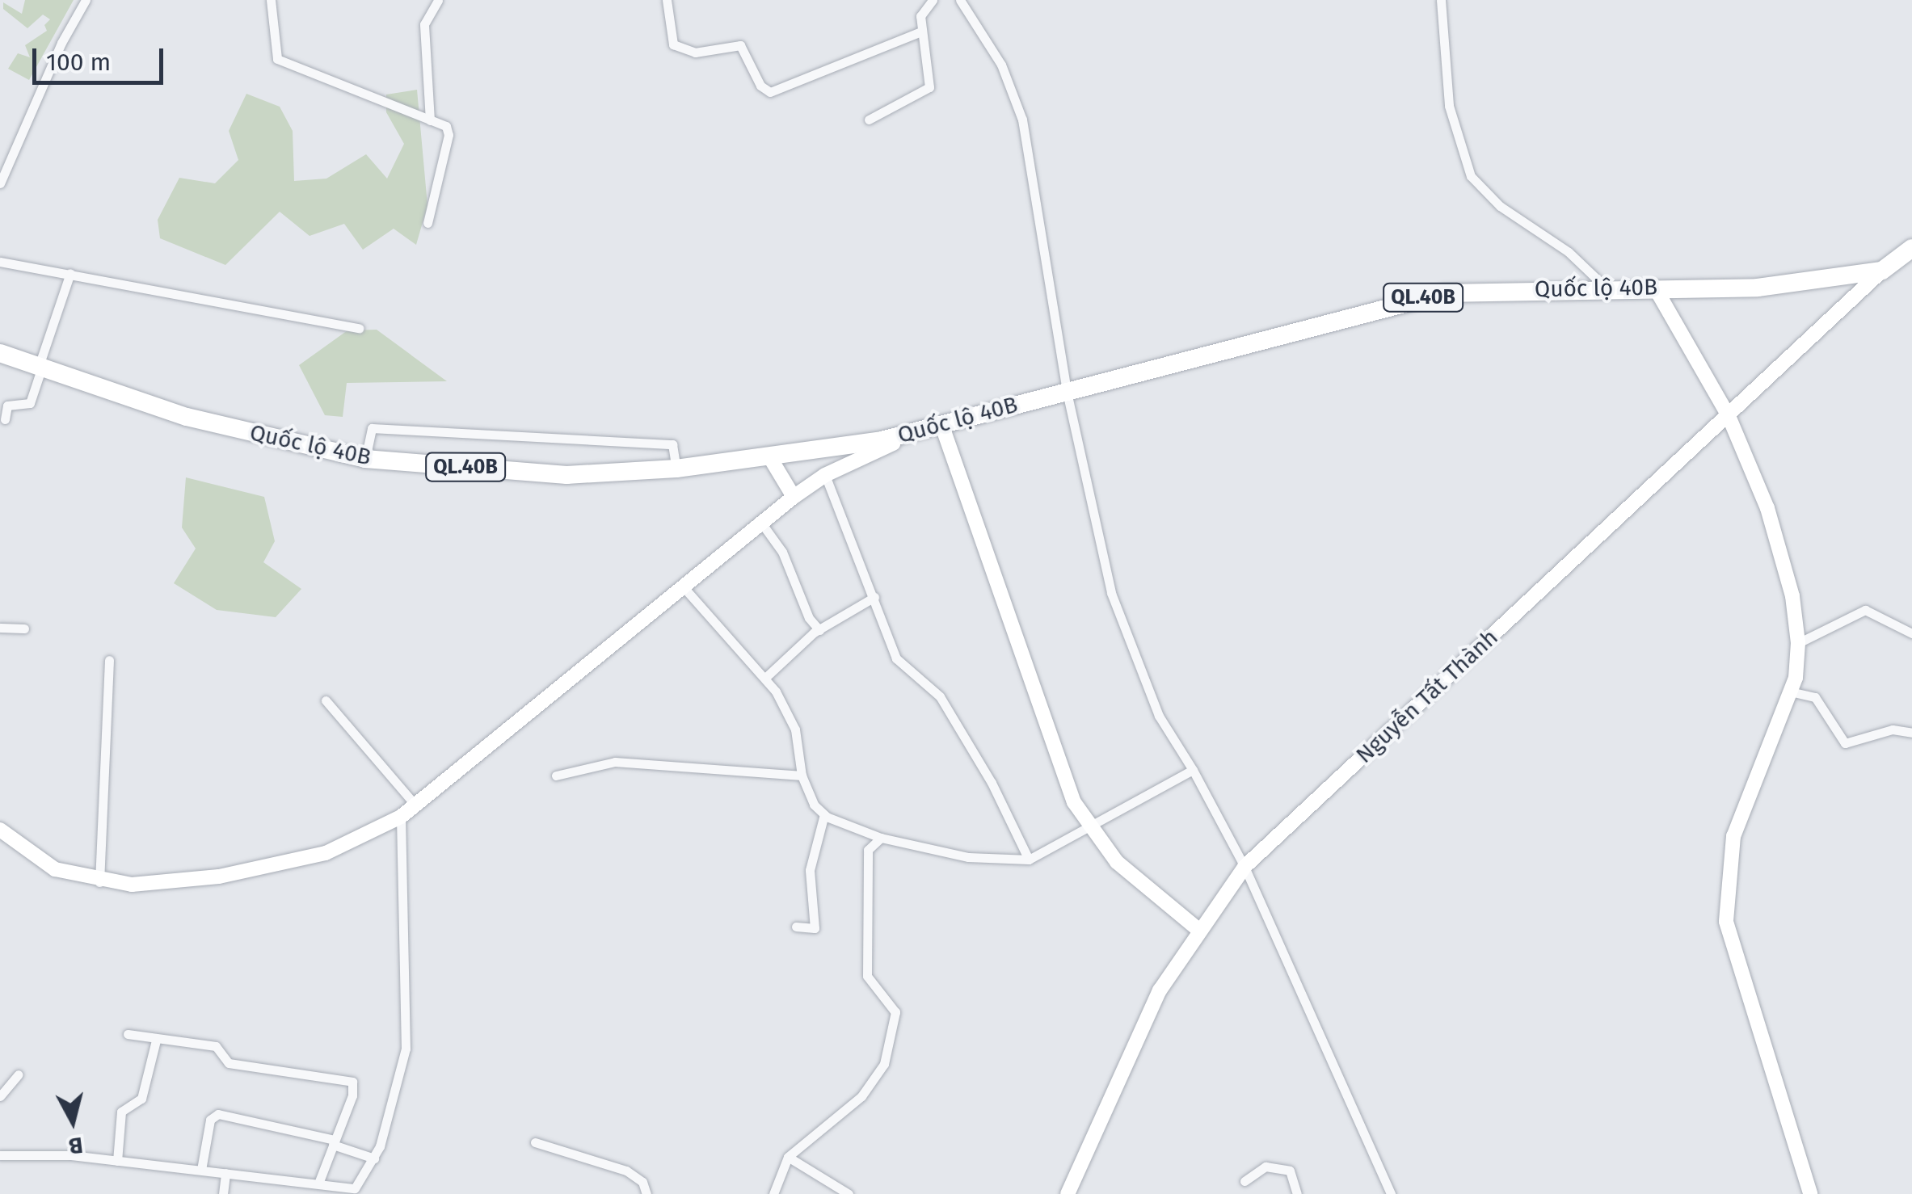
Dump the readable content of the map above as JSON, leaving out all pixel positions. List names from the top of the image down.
{
  "streets": {
    "highway": ["Quốc lộ 40B", "QL.40B"],
    "main road": ["Nguyễn Tất Thành"]
  },
  "crossings": [
    ["Quốc lộ 40B", "Nguyễn Tất Thành"]
  ],
  "scale_bar": "100 m",
  "north": "bottom"
}
